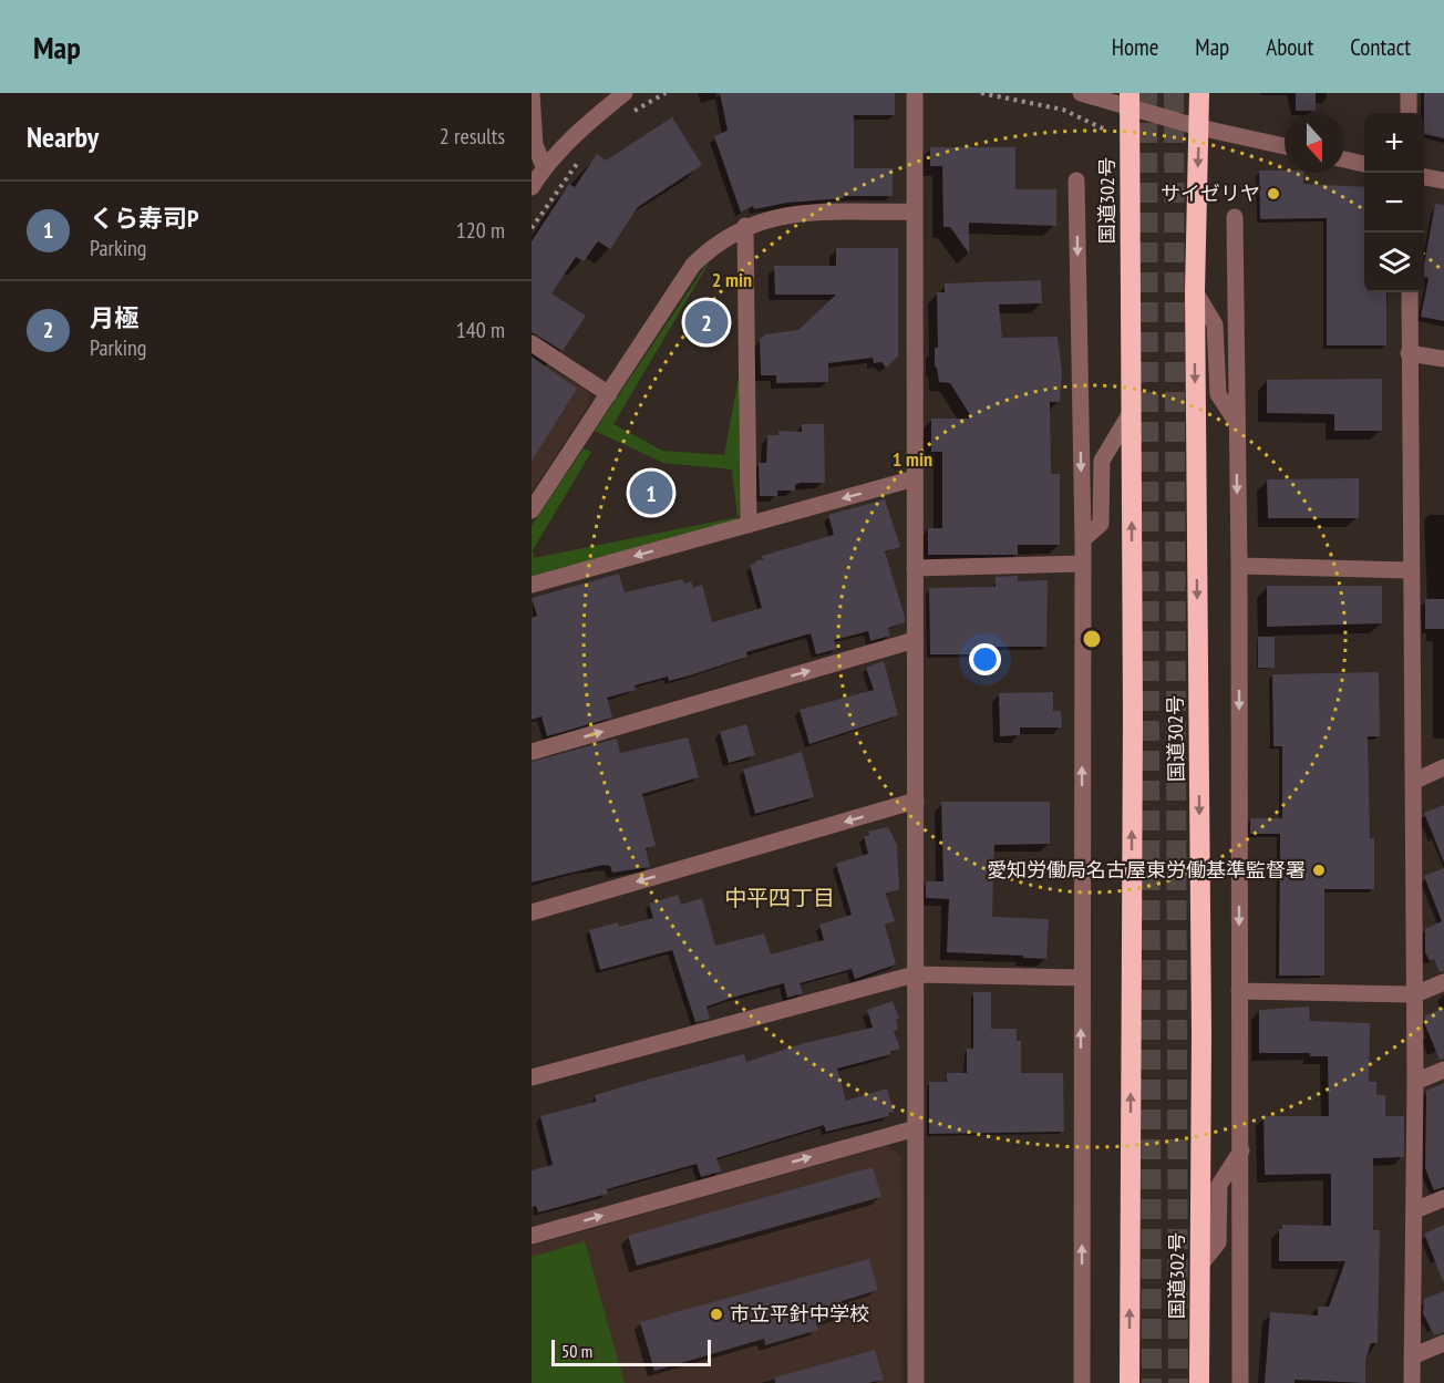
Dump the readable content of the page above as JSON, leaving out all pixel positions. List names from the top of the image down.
{
  "streets": {
    "highway": ["国道302号"]
  },
  "districts": ["中平四丁目"],
  "places": ["サイゼリヤ", "愛知労働局名古屋東労働基準監督署", "市立平針中学校"],
  "scale_bar": "50 m",
  "north": "bottom",
  "page": {
    "header": "Map",
    "nav": [
      "Home",
      "Map",
      "About",
      "Contact"
    ],
    "heading": ["Nearby", "2 results"],
    "map_buttons": ["+", "−"],
    "list": [
      {
        "mark": "1",
        "name": "くら寿司P",
        "note": "Parking",
        "value": "120 m"
      },
      {
        "mark": "2",
        "name": "月極",
        "note": "Parking",
        "value": "140 m"
      }
    ],
    "pins": ["2", "1"],
    "scale": "50 m"
  },
  "rings": ["2 min", "1 min"]
}
